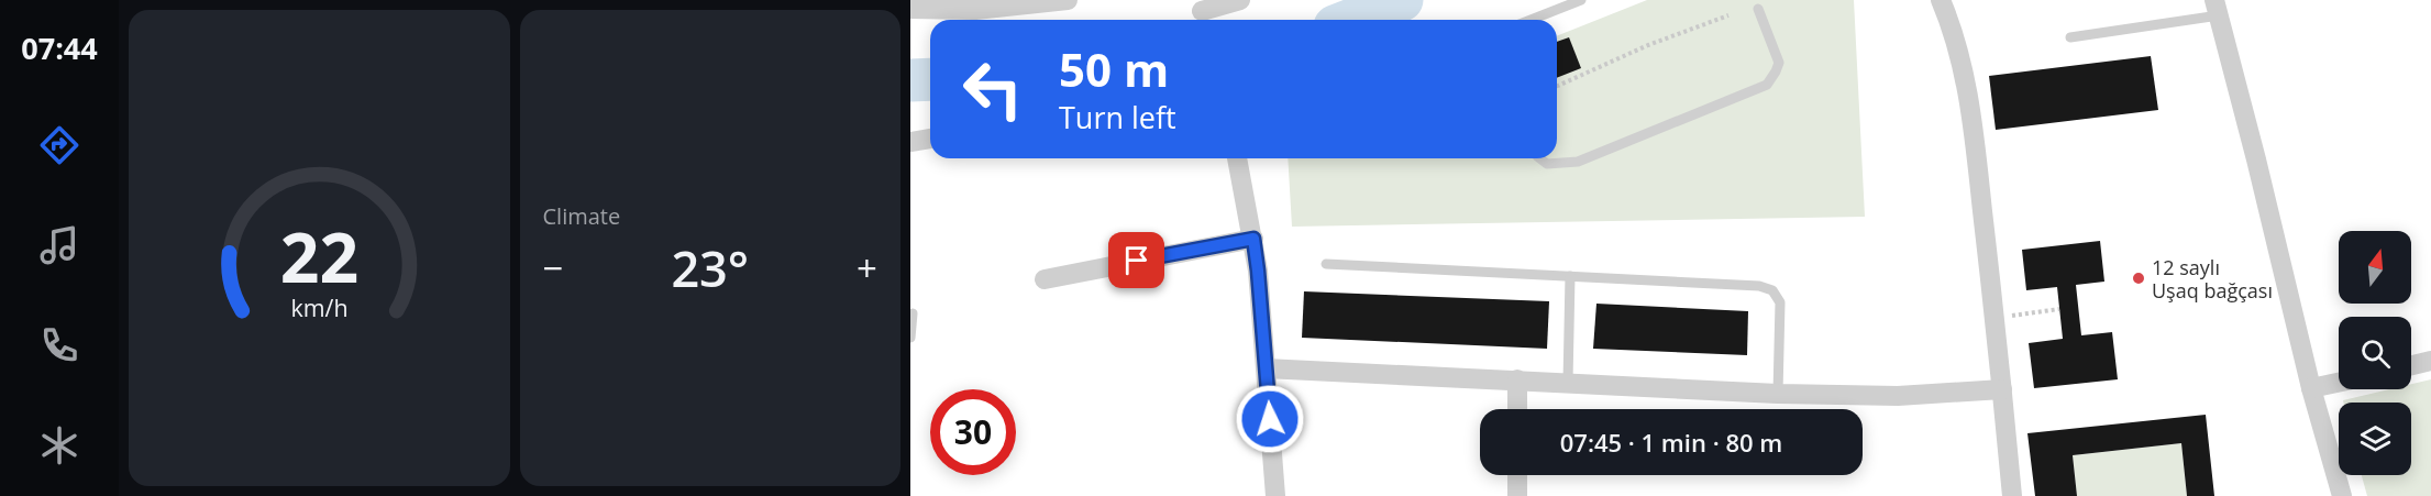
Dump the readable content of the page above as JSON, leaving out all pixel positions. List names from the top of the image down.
{
  "places": ["12 saylı Uşaq bağçası"],
  "north": "top",
  "page": {
    "tabs": "07:44",
    "tile": "Climate",
    "turn": ["50 m", "Turn left"],
    "heat": ["−", "23°", "+"],
    "limit": "30",
    "trip": "07:45 · 1 min · 80 m",
    "gauge": ["22", "km/h"]
  }
}
